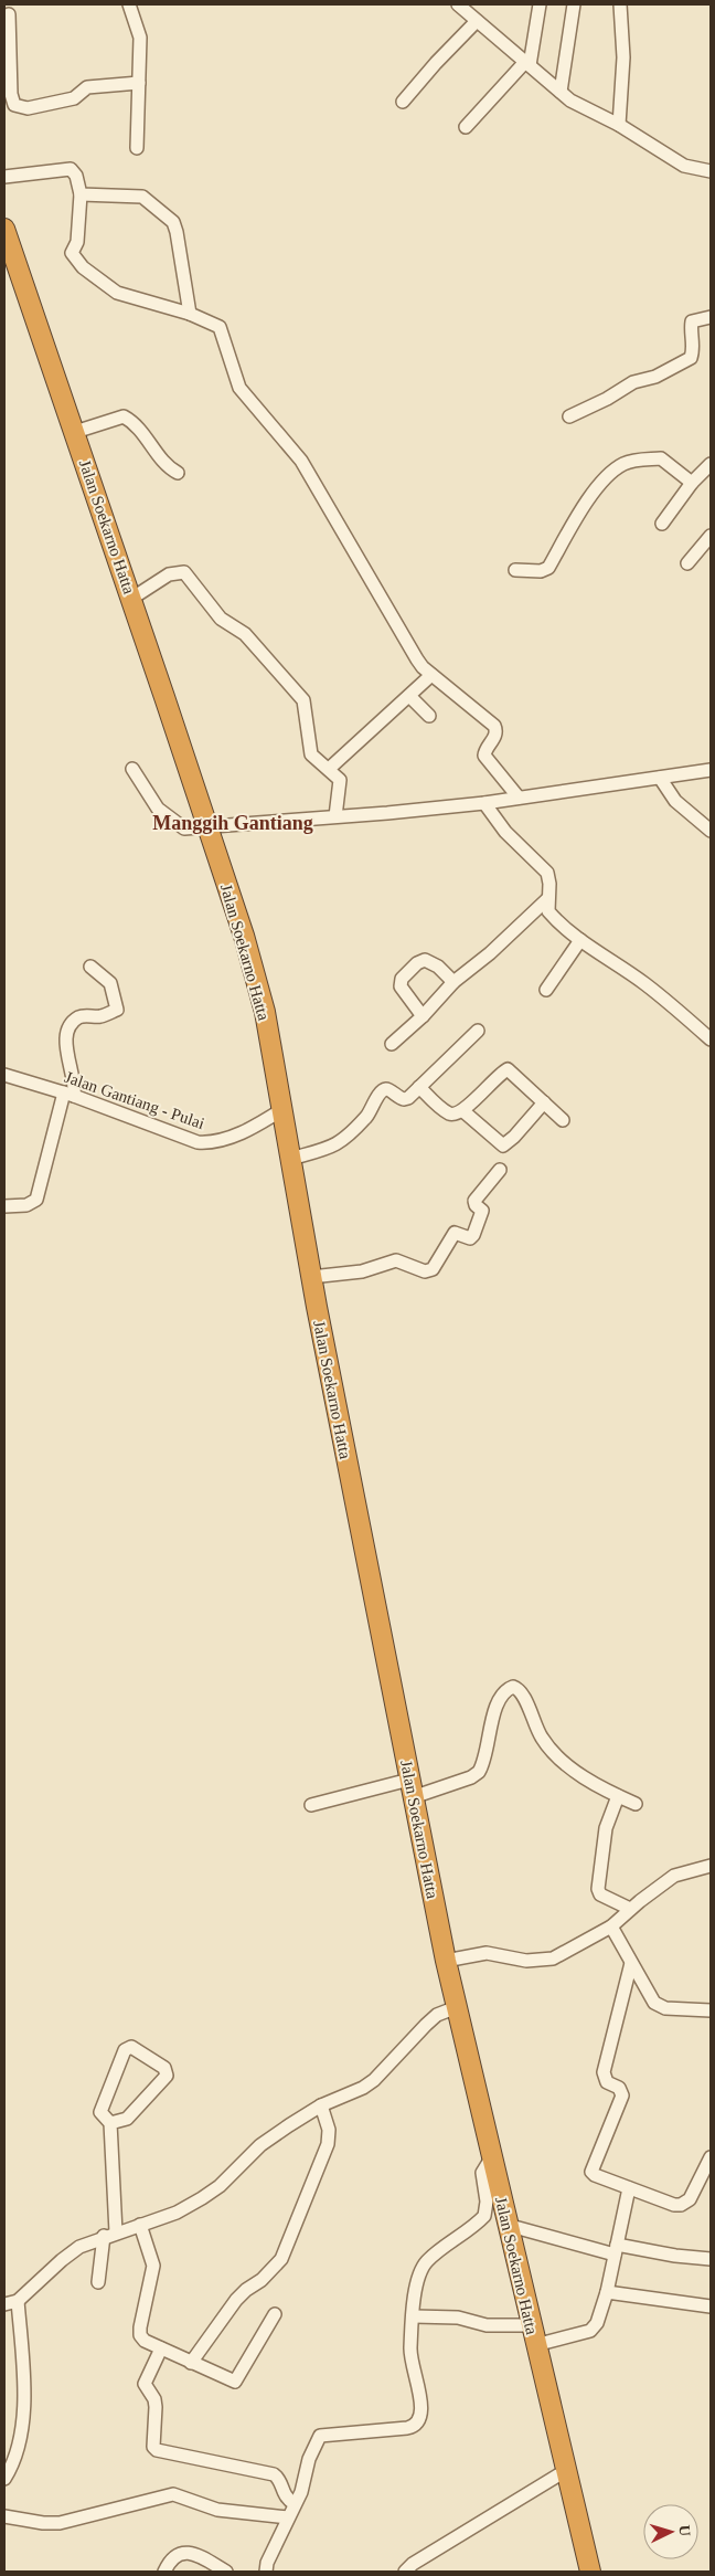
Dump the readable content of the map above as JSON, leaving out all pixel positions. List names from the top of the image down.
{
  "streets": {
    "highway": ["Jalan Soekarno Hatta"],
    "street": ["Jalan Gantiang - Pulai"]
  },
  "crossings": [
    ["Jalan Soekarno Hatta", "Jalan Gantiang - Pulai"]
  ],
  "districts": ["Manggih Gantiang"],
  "north": "right"
}
